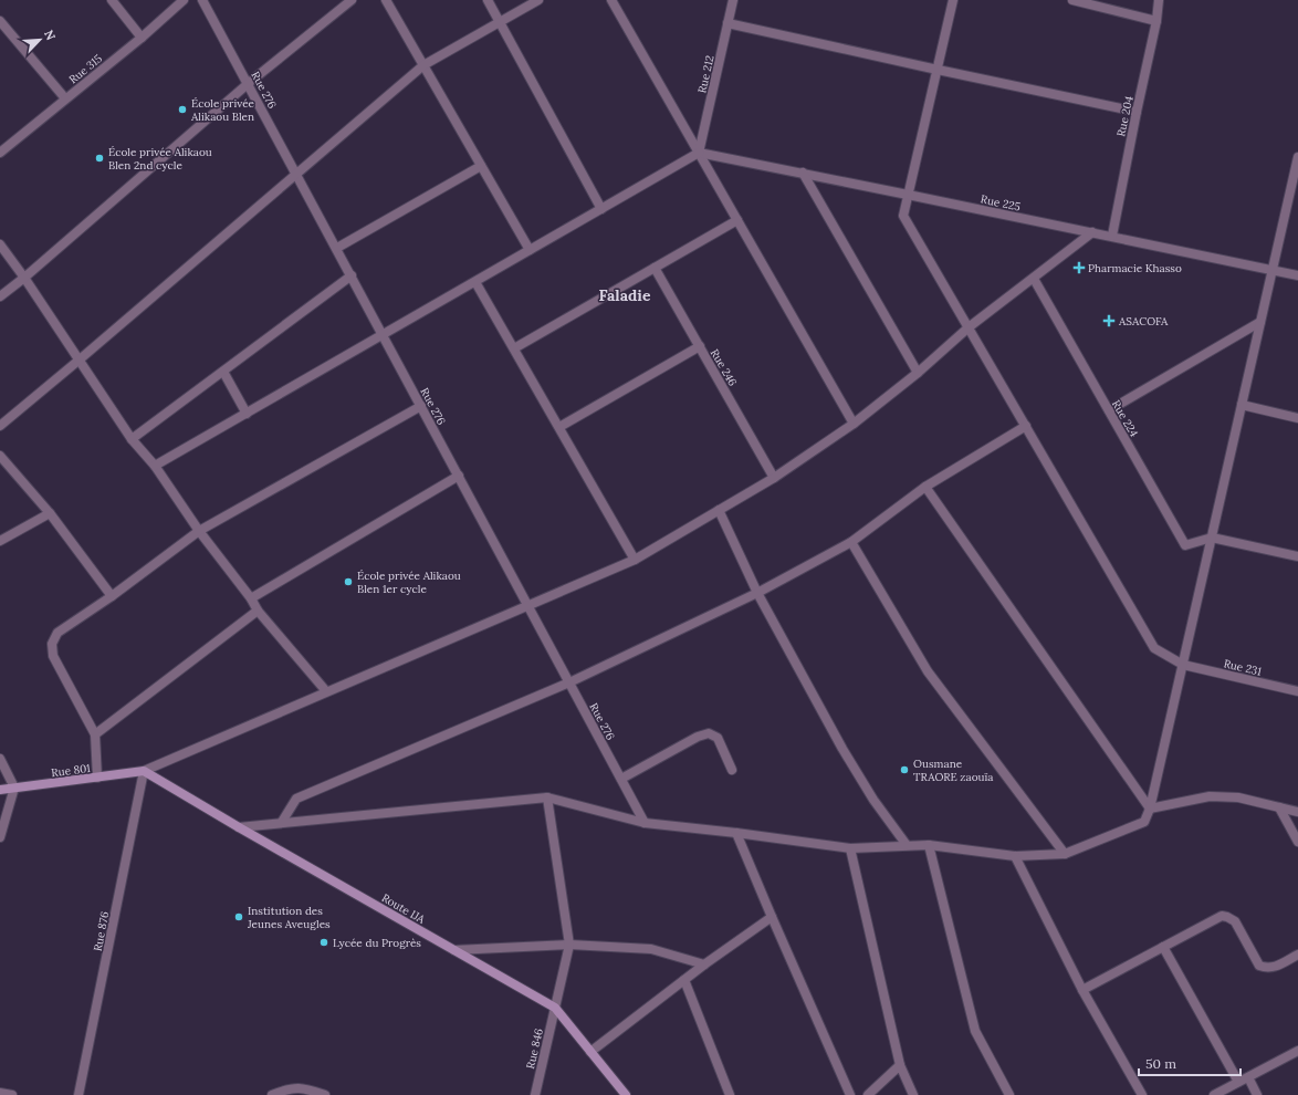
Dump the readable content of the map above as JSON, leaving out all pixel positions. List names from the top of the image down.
{
  "streets": {
    "street": [
      "Rue 315",
      "Rue 212",
      "Rue 276",
      "Rue 204",
      "Rue 225",
      "Rue 246",
      "Rue 224",
      "Rue 231",
      "Rue 801",
      "Route IJA",
      "Rue 876",
      "Rue 846"
    ]
  },
  "crossings": [
    ["Rue 212", "Rue 225"],
    ["Rue 204", "Rue 225"],
    ["Rue 225", "Rue 231"],
    ["Rue 801", "Route IJA"],
    ["Rue 801", "Rue 876"],
    ["Route IJA", "Rue 876"],
    ["Route IJA", "Rue 846"]
  ],
  "districts": ["Faladie"],
  "places": {
    "other": [
      "École privée Alikaou Blen",
      "École privée Alikaou Blen 2nd cycle",
      "École privée Alikaou Blen 1er cycle",
      "Ousmane TRAORE zaouïa",
      "Institution des Jeunes Aveugles",
      "Lycée du Progrès"
    ],
    "health": ["Pharmacie Khasso", "ASACOFA"]
  },
  "scale_bar": "50 m",
  "north": "top right"
}
